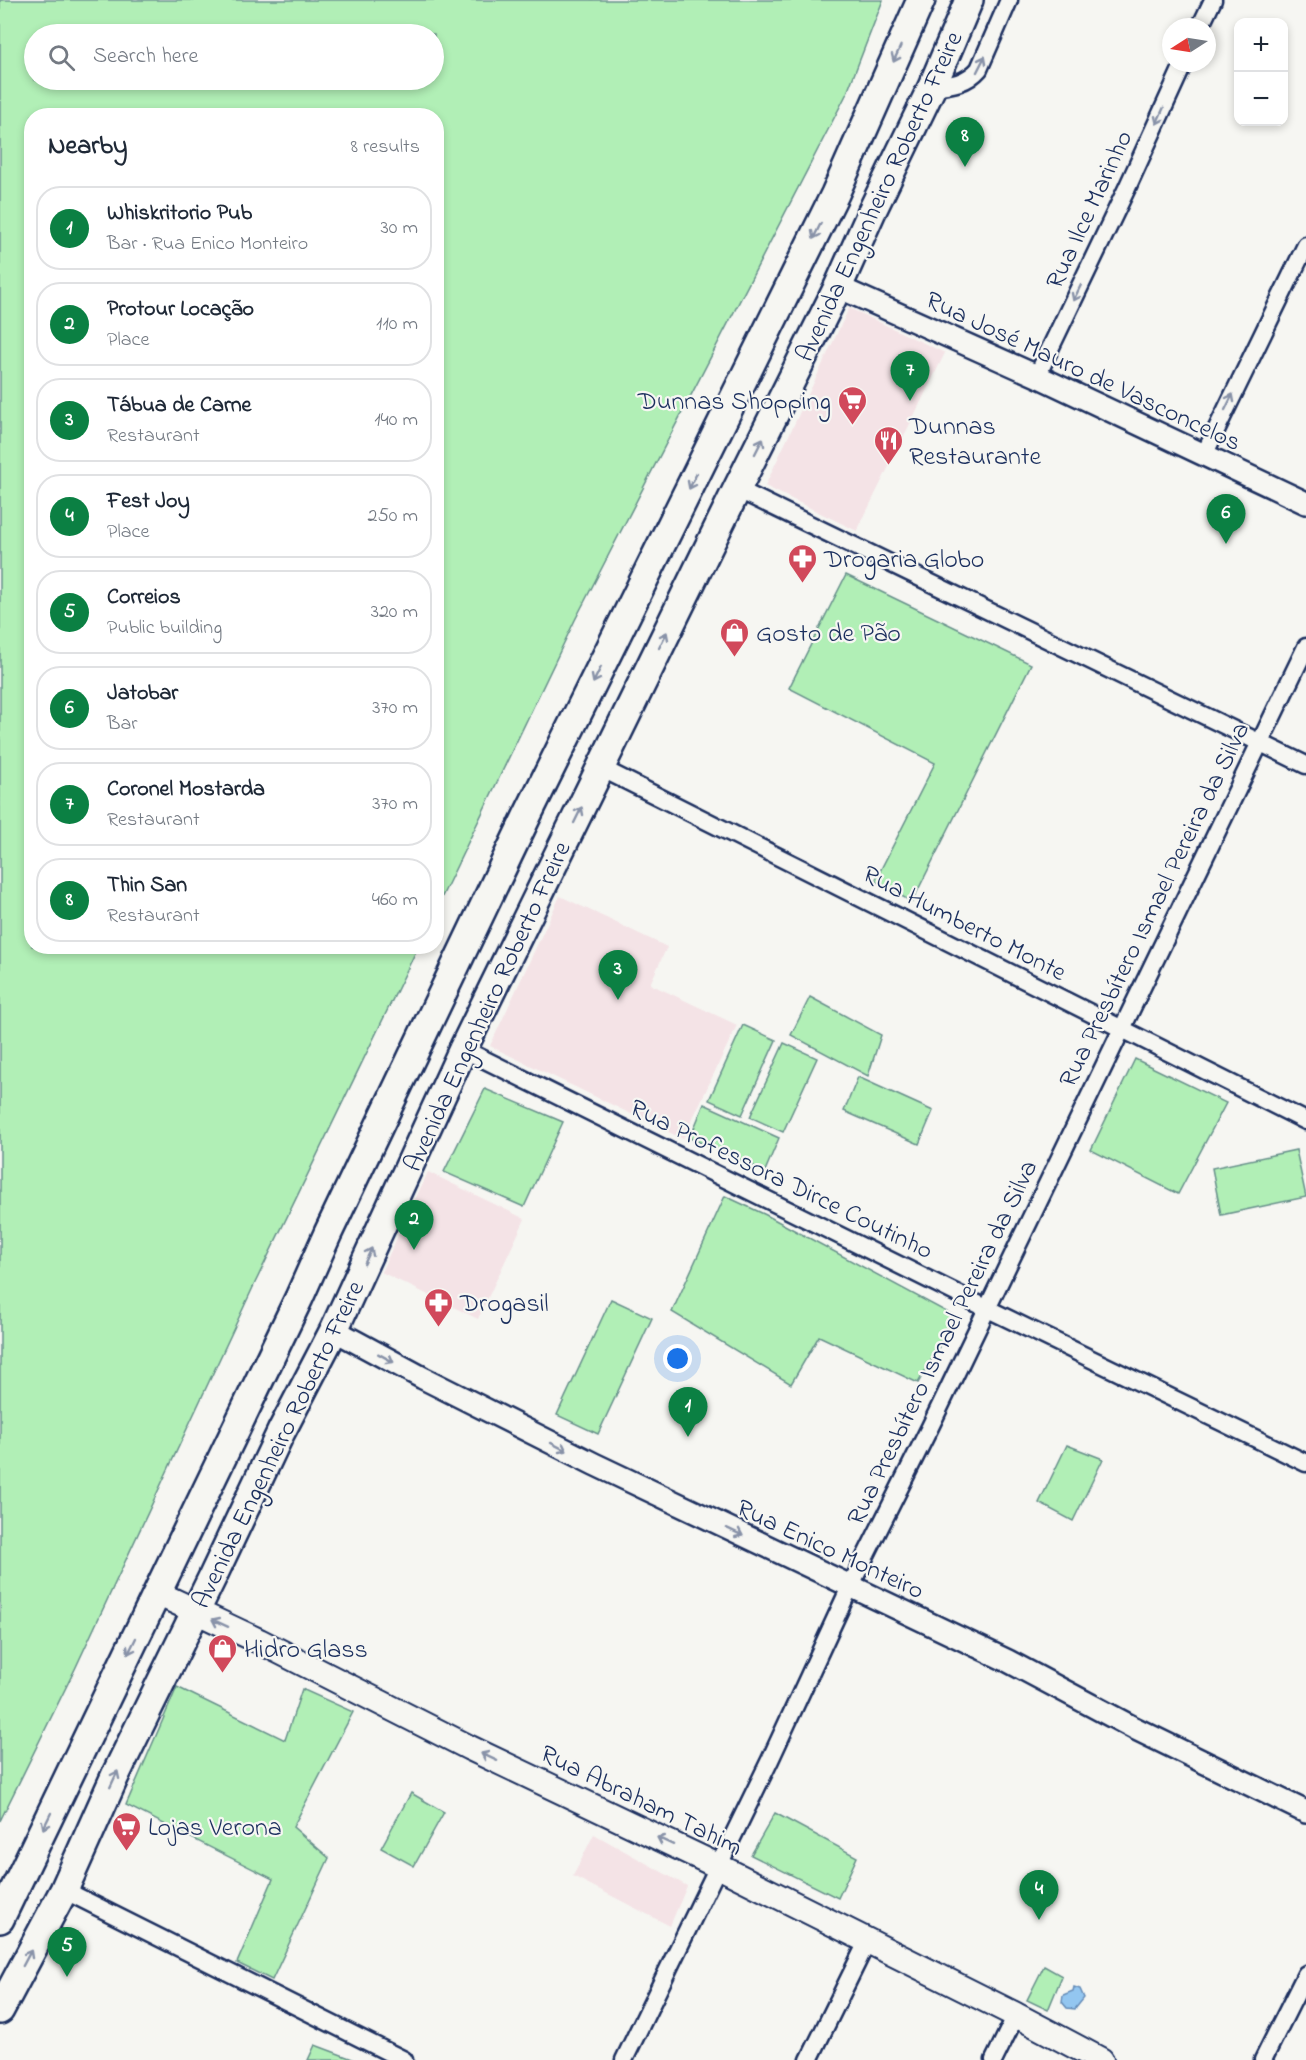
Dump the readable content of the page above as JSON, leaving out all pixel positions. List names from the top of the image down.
{
  "streets": {
    "main road": ["Avenida Engenheiro Roberto Freire", "Rua Abraham Tahim"],
    "street": [
      "Rua Ilce Marinho",
      "Rua José Mauro de Vasconcelos",
      "Rua Presbítero Ismael Pereira da Silva",
      "Rua Humberto Monte",
      "Rua Professora Dirce Coutinho",
      "Rua Enico Monteiro"
    ]
  },
  "crossings": [
    ["Avenida Engenheiro Roberto Freire", "Rua José Mauro de Vasconcelos"],
    ["Avenida Engenheiro Roberto Freire", "Rua Humberto Monte"],
    ["Avenida Engenheiro Roberto Freire", "Rua Professora Dirce Coutinho"],
    ["Avenida Engenheiro Roberto Freire", "Rua Enico Monteiro"],
    ["Avenida Engenheiro Roberto Freire", "Rua Abraham Tahim"],
    ["Rua Ilce Marinho", "Rua José Mauro de Vasconcelos"],
    ["Rua Presbítero Ismael Pereira da Silva", "Rua Humberto Monte"],
    ["Rua Presbítero Ismael Pereira da Silva", "Rua Professora Dirce Coutinho"],
    ["Rua Presbítero Ismael Pereira da Silva", "Rua Enico Monteiro"],
    ["Rua Presbítero Ismael Pereira da Silva", "Rua Abraham Tahim"]
  ],
  "one_way": ["Rua Ilce Marinho", "Rua Enico Monteiro", "Rua Abraham Tahim"],
  "places": {
    "supermarket": ["Dunnas Shopping", "Lojas Verona"],
    "restaurant": ["Dunnas Restaurante"],
    "pharmacy": ["Drogaria Globo", "Drogasil"],
    "shop": ["Gosto de Pão", "Hidro Glass"]
  },
  "north": "left",
  "page": {
    "map_buttons": ["+", "−"],
    "search": "Search here",
    "heading": ["Nearby", "8 results"],
    "pins": [
      "8",
      "7",
      "6",
      "3",
      "2",
      "1",
      "4",
      "5"
    ],
    "list": [
      {
        "mark": "1",
        "name": "Whiskritorio Pub",
        "note": "Bar · Rua Enico Monteiro",
        "value": "30 m"
      },
      {
        "mark": "2",
        "name": "Protour Locação",
        "note": "Place",
        "value": "110 m"
      },
      {
        "mark": "3",
        "name": "Tábua de Carne",
        "note": "Restaurant",
        "value": "140 m"
      },
      {
        "mark": "4",
        "name": "Fest Joy",
        "note": "Place",
        "value": "250 m"
      },
      {
        "mark": "5",
        "name": "Correios",
        "note": "Public building",
        "value": "320 m"
      },
      {
        "mark": "6",
        "name": "Jatobar",
        "note": "Bar",
        "value": "370 m"
      },
      {
        "mark": "7",
        "name": "Coronel Mostarda",
        "note": "Restaurant",
        "value": "370 m"
      },
      {
        "mark": "8",
        "name": "Thin San",
        "note": "Restaurant",
        "value": "460 m"
      }
    ]
  }
}
